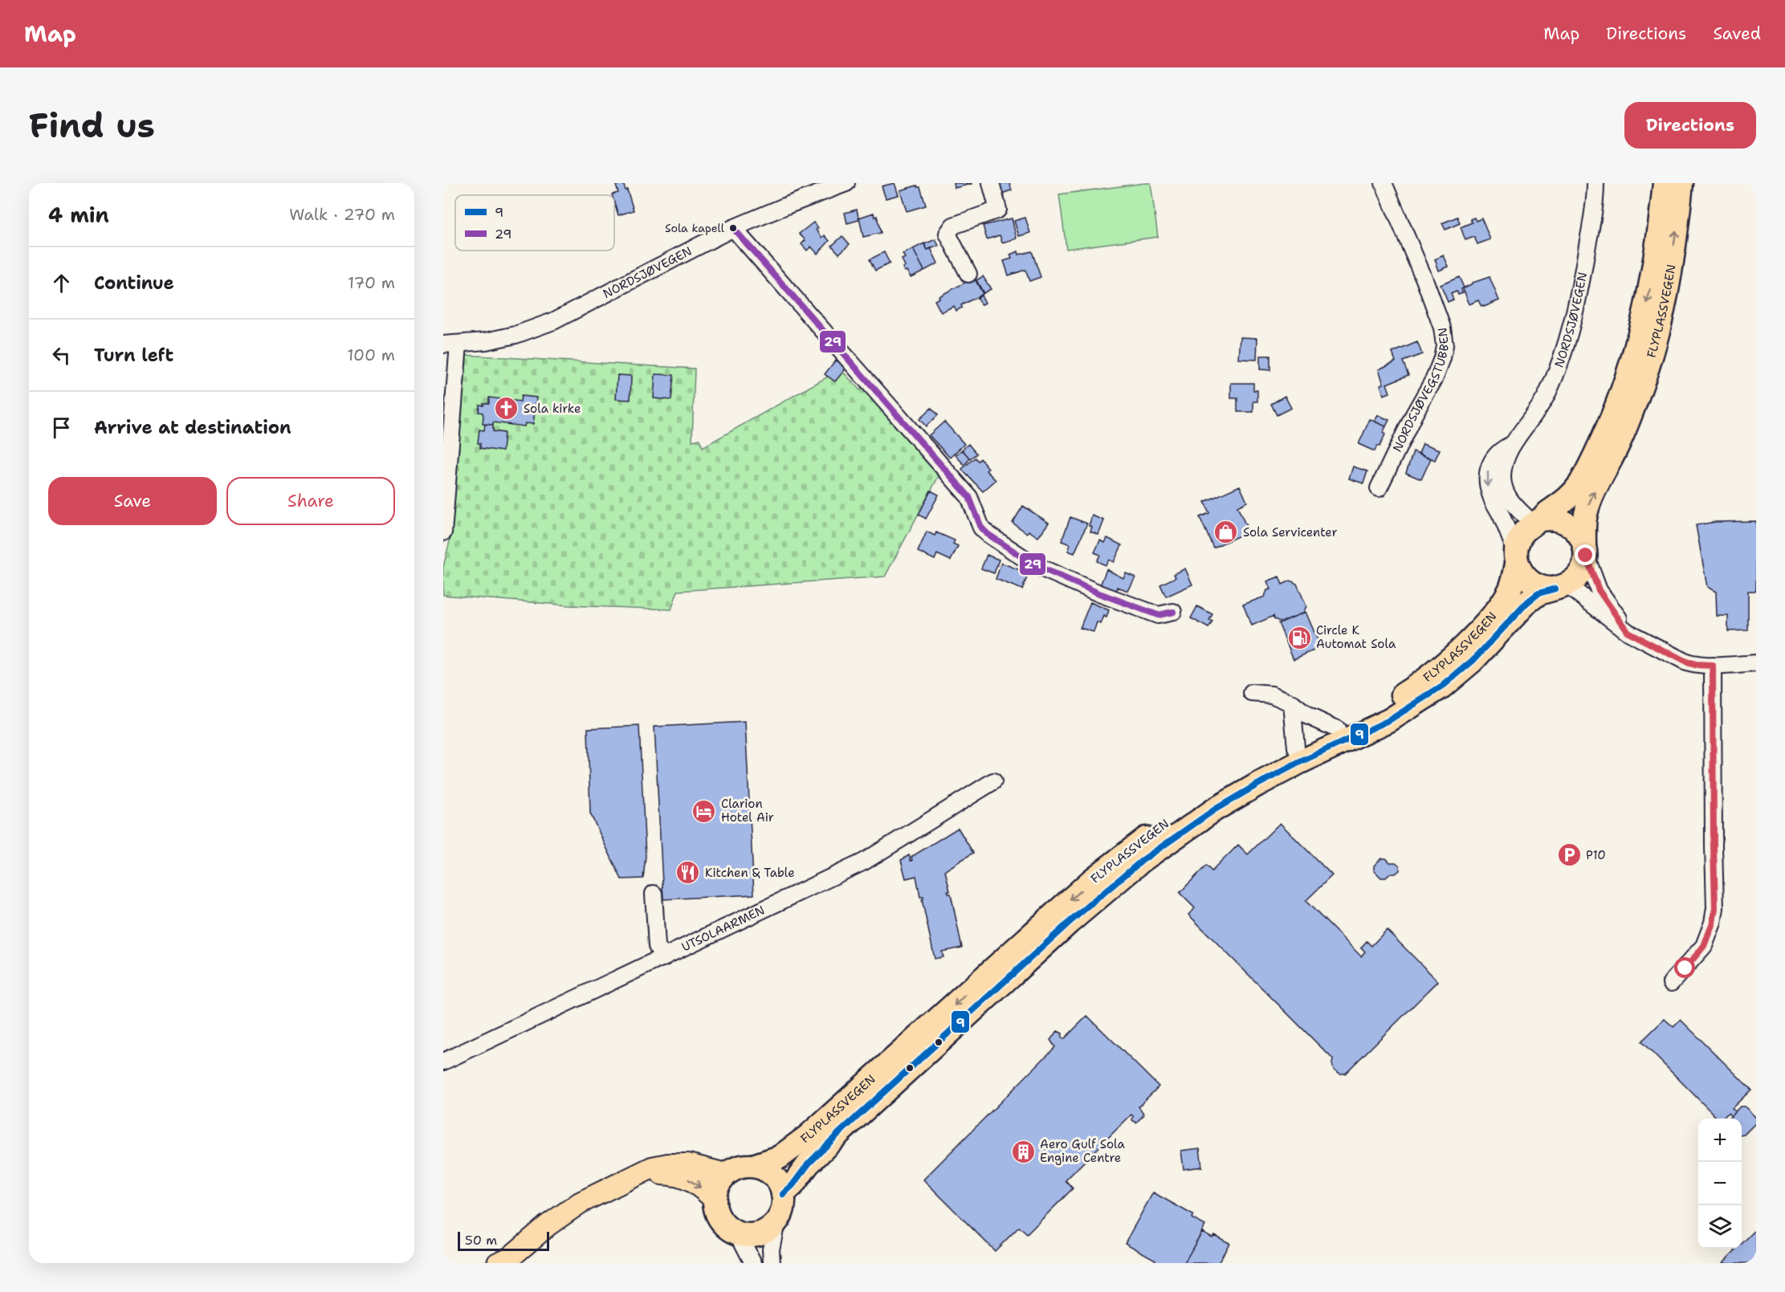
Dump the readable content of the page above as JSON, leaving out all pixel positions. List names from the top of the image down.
{
  "streets": {
    "highway": ["FLYPLASSVEGEN"],
    "street": ["NORDSJØVEGEN", "NORDSJØVEGSTUBBEN", "UTSOLAARMEN"]
  },
  "crossings": [
    ["NORDSJØVEGEN", "FLYPLASSVEGEN"]
  ],
  "places": {
    "other": ["Sola kapell"],
    "church": ["Sola kirke"],
    "shop": ["Sola Servicenter"],
    "fuel station": ["Circle K Automat Sola"],
    "hotel": ["Clarion Hotel Air"],
    "parking": ["P10"],
    "restaurant": ["Kitchen & Table"],
    "building": ["Aero Gulf Sola Engine Centre"]
  },
  "lines": ["transit line 29", "transit line 9"],
  "legend": ["9", "29"],
  "scale_bar": "50 m",
  "page": {
    "header": "Map",
    "nav": ["Map", "Directions", "Saved"],
    "buttons": [
      "Directions",
      ["Save", "Share"]
    ],
    "title": "Find us",
    "heading": ["4 min", "Walk · 270 m"],
    "list": [
      ["Continue", "170 m"],
      ["Turn left", "100 m"],
      "Arrive at destination"
    ],
    "map_buttons": ["+", "−"],
    "scale": "50 m"
  }
}
